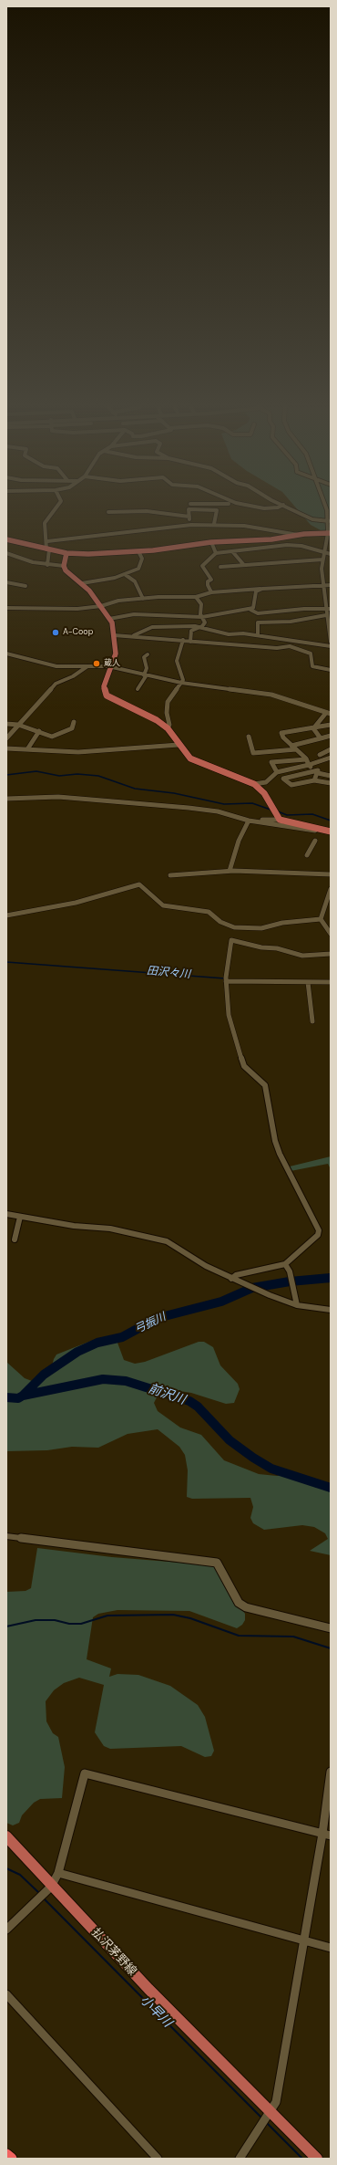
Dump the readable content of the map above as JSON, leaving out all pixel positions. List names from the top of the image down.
{
  "streets": {
    "main road": ["払沢茅野線"]
  },
  "water": [
    "田沢々川",
    "弓振川",
    "前沢川",
    "小早川"
  ],
  "places": ["A-Coop", "蔵人"]
}
